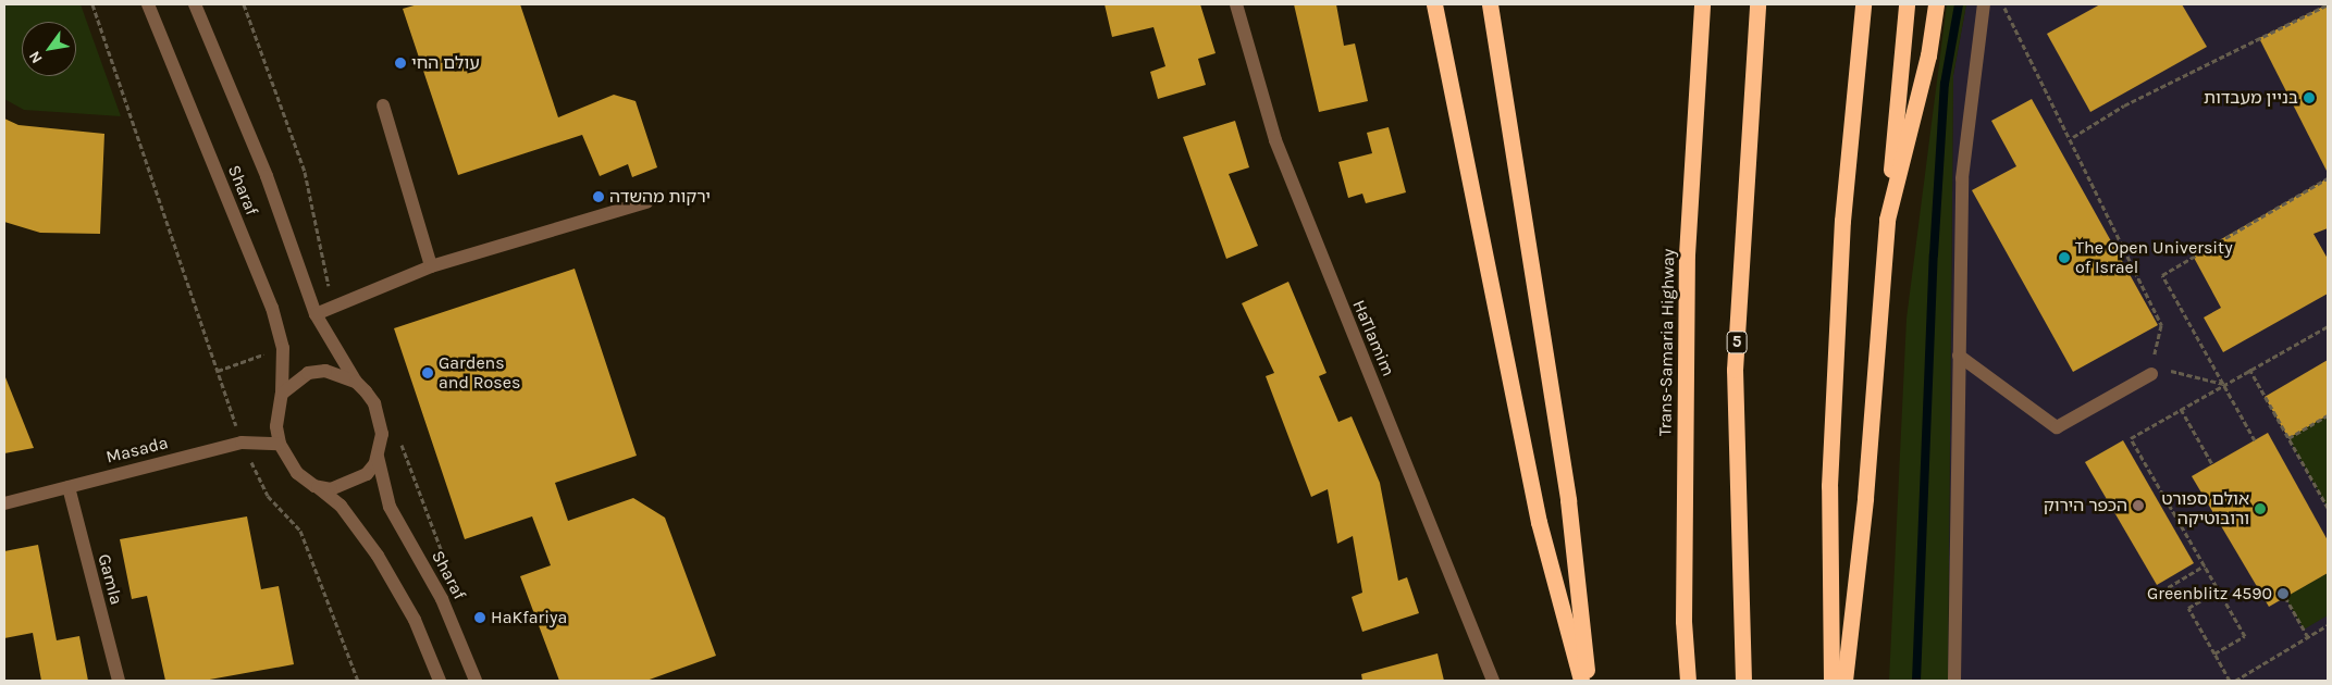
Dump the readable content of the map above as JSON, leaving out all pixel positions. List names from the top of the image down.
{
  "streets": {
    "highway": ["Trans-Samaria Highway", "5"],
    "street": [
      "Sharaf",
      "HaTlamim",
      "Masada",
      "Gamla"
    ]
  },
  "crossings": [
    ["Sharaf", "Masada"],
    ["Masada", "Gamla"]
  ],
  "places": [
    "עולם החי",
    "בניין מעבדות",
    "ירקות מהשדה",
    "The Open University of Israel",
    "Gardens and Roses",
    "הכפר הירוק",
    "אולם ספורט ורובוטיקה",
    "Greenblitz 4590",
    "HaKfariya"
  ],
  "north": "bottom left"
}
